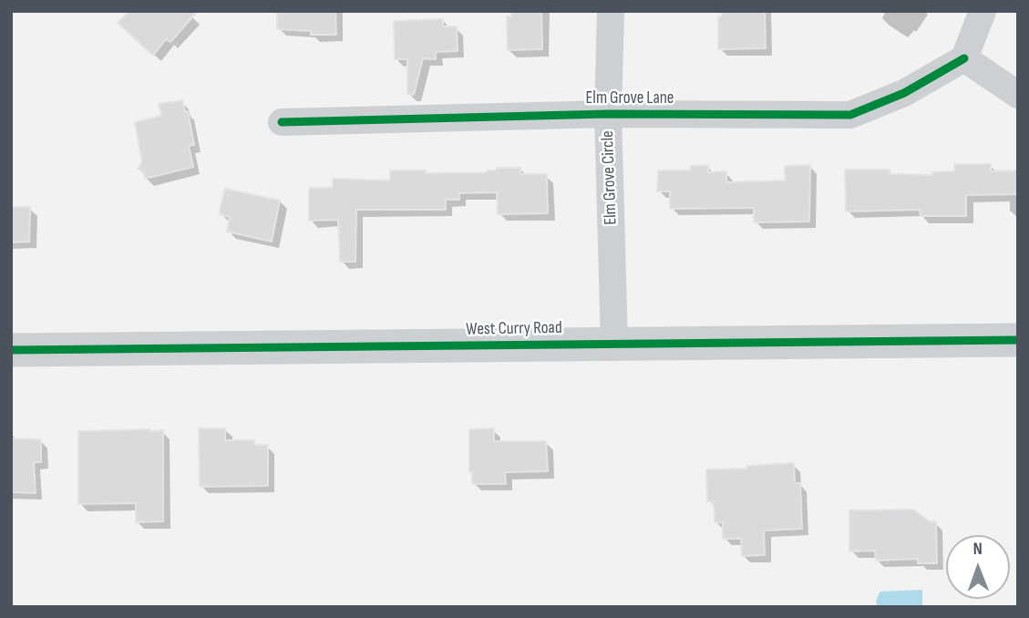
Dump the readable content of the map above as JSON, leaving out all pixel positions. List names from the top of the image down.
{
  "streets": {
    "street": ["Elm Grove Lane", "Elm Grove Circle", "West Curry Road"]
  },
  "crossings": [
    ["Elm Grove Lane", "Elm Grove Circle"],
    ["Elm Grove Circle", "West Curry Road"]
  ],
  "north": "top"
}
